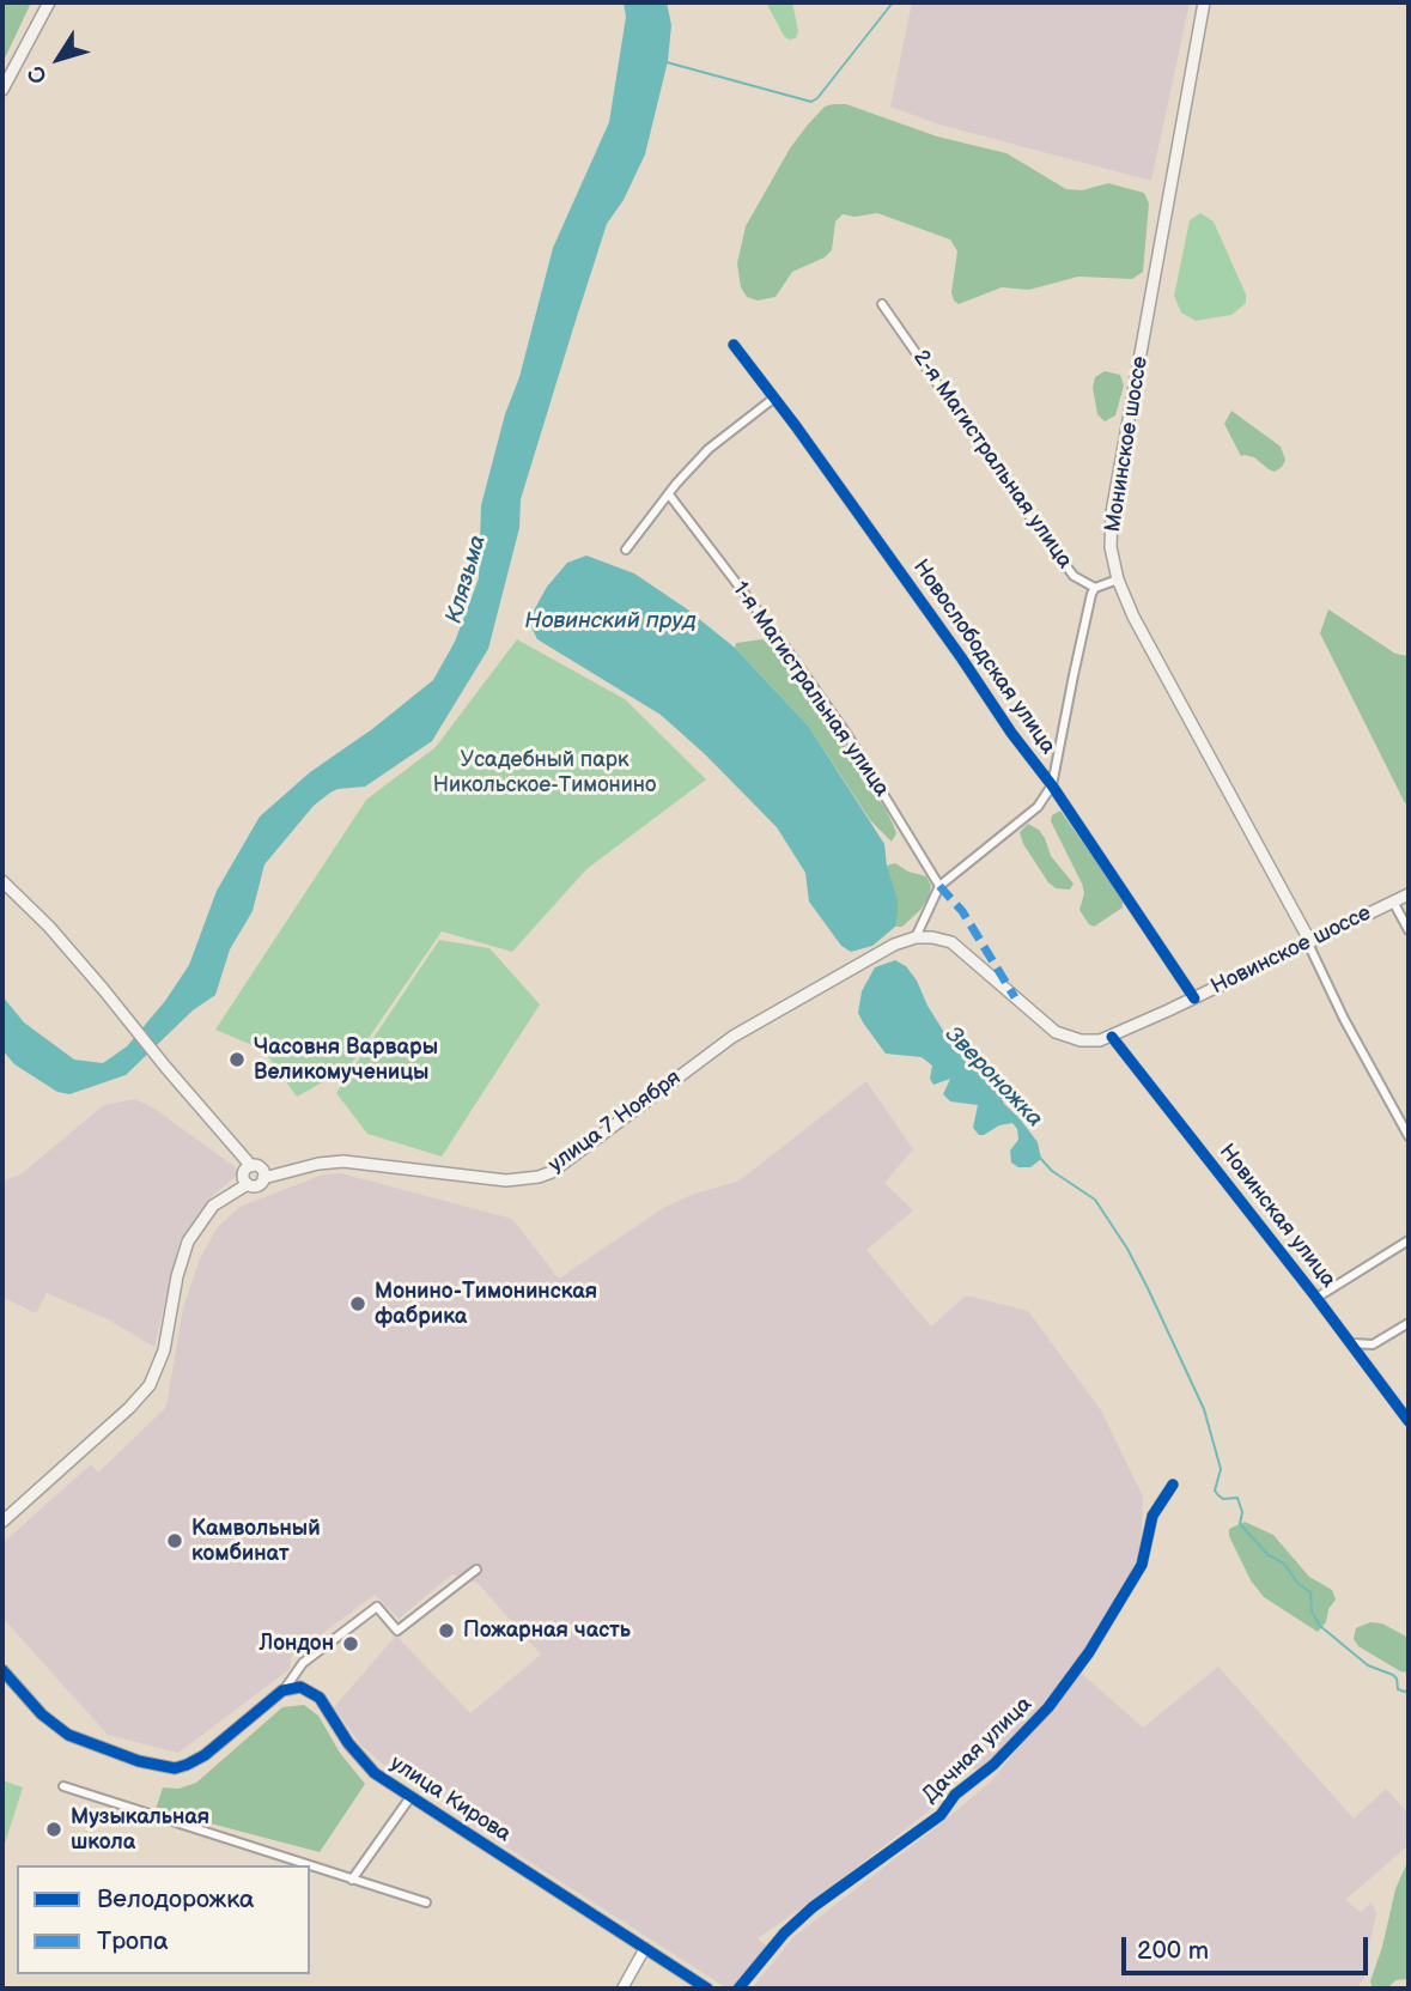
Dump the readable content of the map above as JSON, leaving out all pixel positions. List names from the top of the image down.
{
  "streets": {
    "main road": ["Монинское шоссе", "Новинское шоссе", "улица 7 Ноября"],
    "street": [
      "2-я Магистральная улица",
      "Новослободская улица",
      "1-я Магистральная улица",
      "Новинская улица",
      "Дачная улица",
      "улица Кирова"
    ]
  },
  "crossings": [
    ["Монинское шоссе", "Новинское шоссе"],
    ["Новослободская улица", "Новинское шоссе"],
    ["Новинское шоссе", "улица 7 Ноября"],
    ["Новинское шоссе", "Новинская улица"]
  ],
  "water": ["Клязьма", "Новинский пруд", "Звероножка"],
  "parks": ["Усадебный парк Никольское-Тимонино"],
  "places": [
    "Часовня Варвары Великомученицы",
    "Монино-Тимонинская фабрика",
    "Камвольный комбинат",
    "Пожарная часть",
    "Лондон",
    "Музыкальная школа"
  ],
  "legend": ["Велодорожка", "Тропа"],
  "scale_bar": "200 m",
  "north": "bottom left"
}
